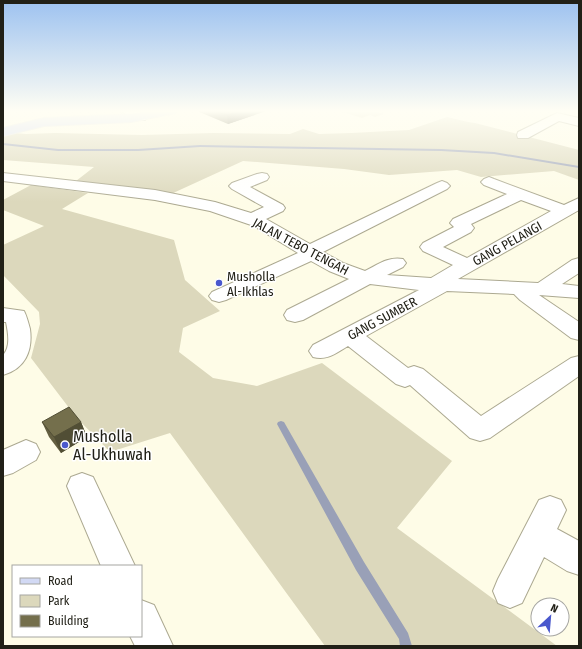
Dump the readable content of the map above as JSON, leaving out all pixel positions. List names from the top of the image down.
{
  "streets": {
    "street": ["GANG PELANGI", "JALAN TEBO TENGAH", "GANG SUMBER"]
  },
  "crossings": [
    ["GANG PELANGI", "JALAN TEBO TENGAH"],
    ["GANG PELANGI", "GANG SUMBER"],
    ["JALAN TEBO TENGAH", "GANG SUMBER"]
  ],
  "places": ["Musholla Al-Ikhlas", "Musholla Al-Ukhuwah"],
  "legend": ["Road", "Park", "Building"],
  "north": "top right"
}
